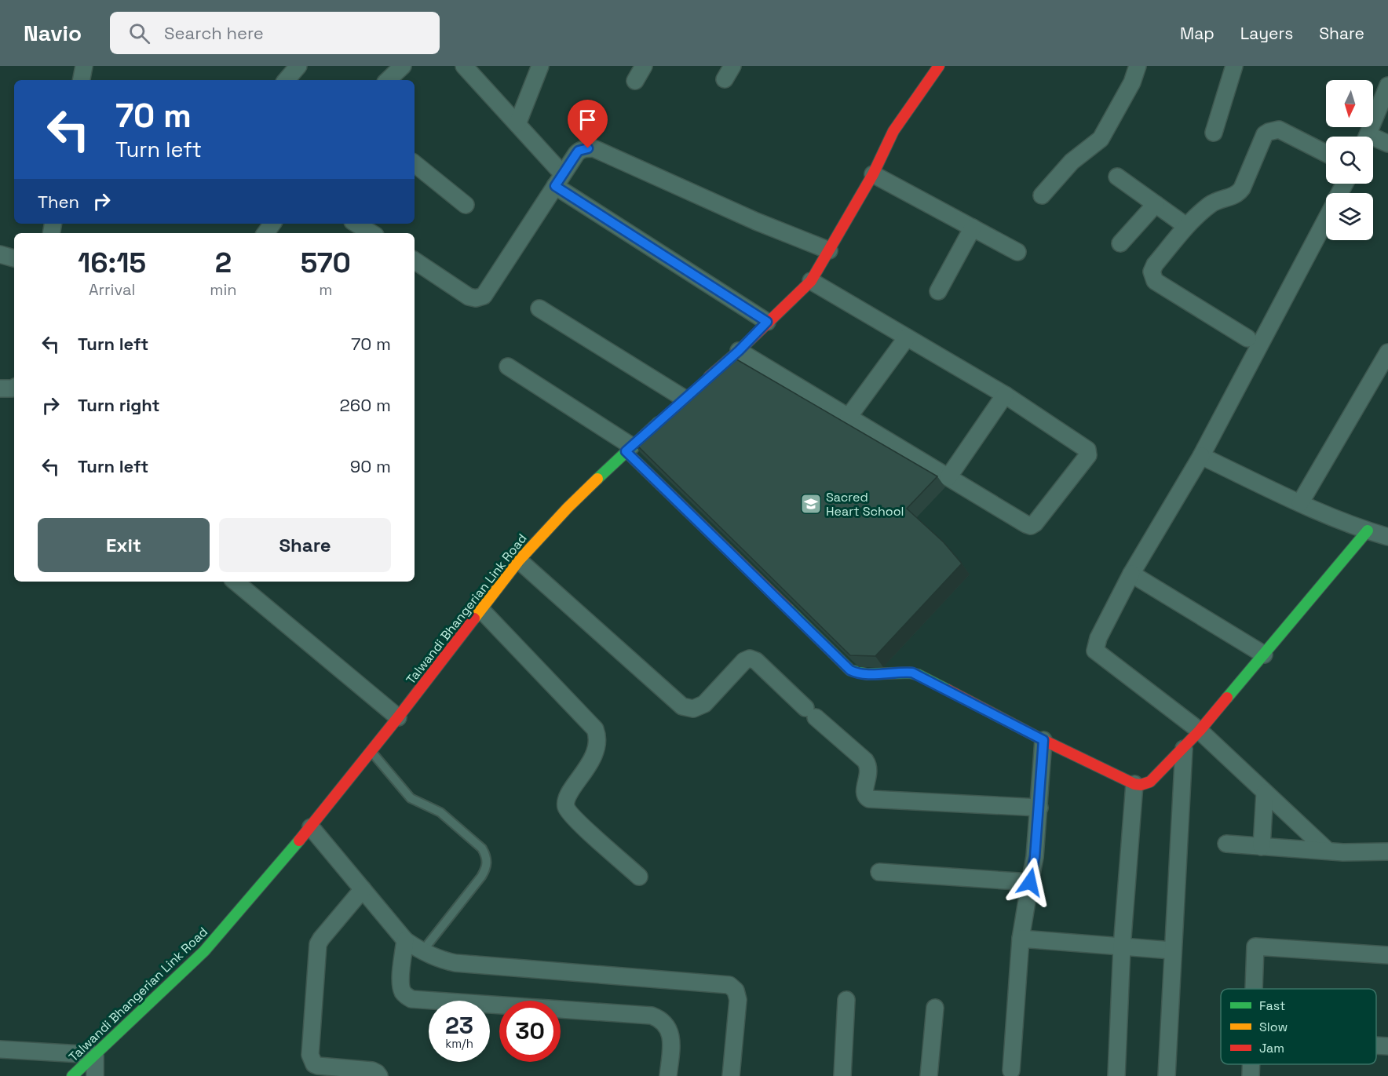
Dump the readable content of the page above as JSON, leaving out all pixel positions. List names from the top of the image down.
{
  "streets": {
    "street": ["Talwandi Bhangerian Link Road"]
  },
  "places": {
    "school or university": ["Sacred Heart School"]
  },
  "legend": ["Fast", "Slow", "Jam"],
  "north": "bottom",
  "page": {
    "header": "Navio",
    "search": "Search here",
    "nav": ["Map", "Layers", "Share"],
    "turn": ["70 m", "Turn left"],
    "then": "Then",
    "eta": [
      "16:15",
      "Arrival",
      "2",
      "min",
      "570",
      "m"
    ],
    "list": [
      {
        "name": "Turn left",
        "value": "70 m"
      },
      {
        "name": "Turn right",
        "value": "260 m"
      },
      {
        "name": "Turn left",
        "value": "90 m"
      }
    ],
    "buttons": ["Exit", "Share"],
    "speed": "23 km/h",
    "limit": "30"
  }
}
